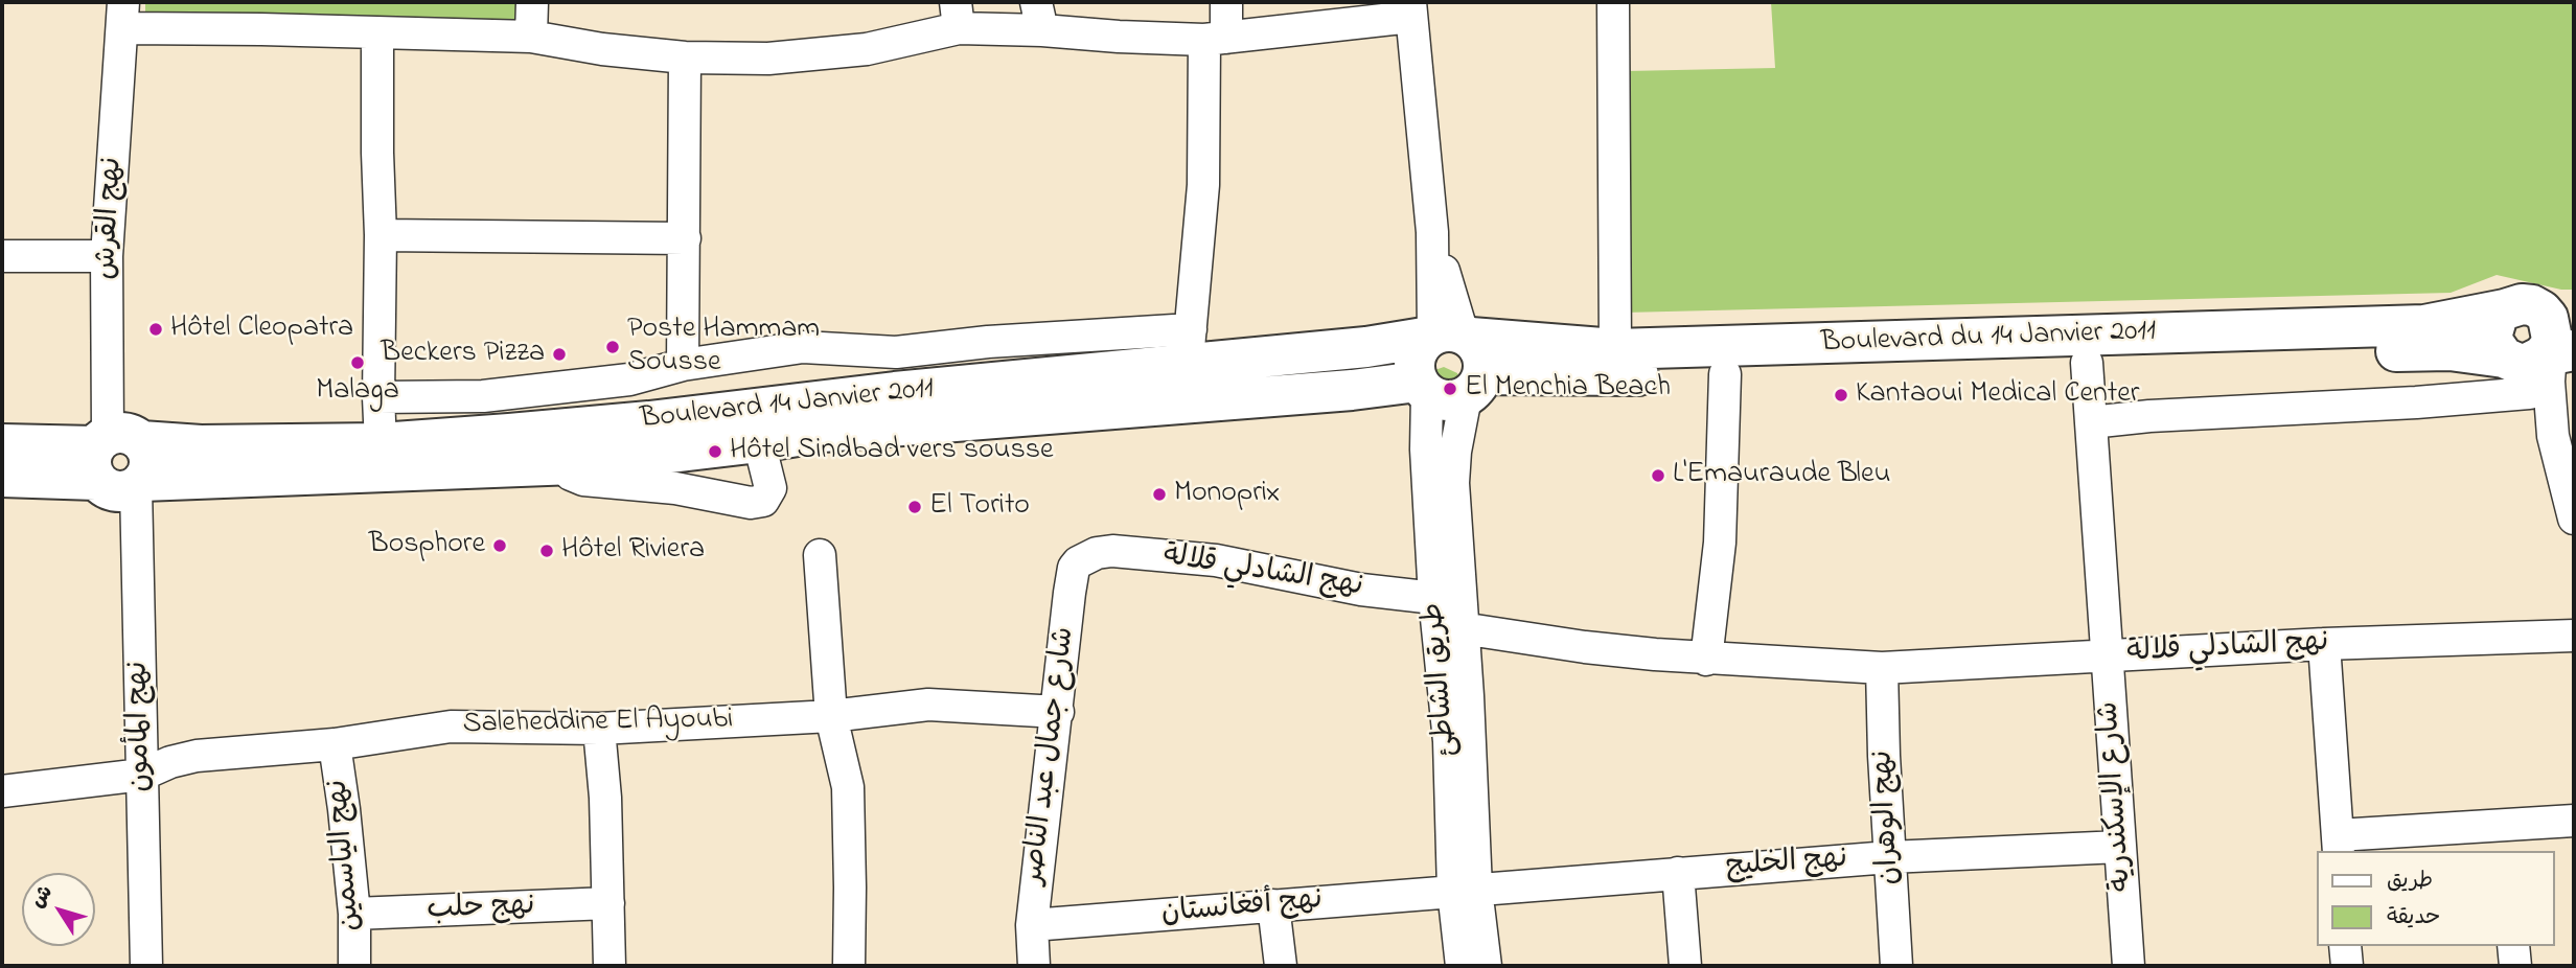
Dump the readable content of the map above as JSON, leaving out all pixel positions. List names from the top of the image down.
{
  "streets": {
    "main road": ["Boulevard du 14 Janvier 2011", "Boulevard 14 Janvier 2011"],
    "street": [
      "نهج القرش",
      "نهج الشادلي قلالة",
      "طريق الشاطئ",
      "Saleheddine El Ayoubi",
      "نهج المأمون",
      "شارع جمال عبد الناصر",
      "شارع الإسكندرية",
      "نهج الوهران",
      "نهج الياسمين",
      "نهج الخليج",
      "نهج أفغانستان",
      "نهج حلب"
    ]
  },
  "crossings": [
    ["نهج القرش", "Boulevard 14 Janvier 2011"],
    ["Boulevard du 14 Janvier 2011", "Boulevard 14 Janvier 2011"],
    ["Boulevard du 14 Janvier 2011", "طريق الشاطئ"],
    ["Boulevard du 14 Janvier 2011", "شارع الإسكندرية"],
    ["Boulevard 14 Janvier 2011", "طريق الشاطئ"],
    ["Boulevard 14 Janvier 2011", "نهج المأمون"],
    ["نهج الشادلي قلالة", "طريق الشاطئ"],
    ["نهج الشادلي قلالة", "شارع جمال عبد الناصر"],
    ["نهج الشادلي قلالة", "شارع الإسكندرية"],
    ["نهج الشادلي قلالة", "نهج الوهران"],
    ["طريق الشاطئ", "نهج الخليج"],
    ["طريق الشاطئ", "نهج أفغانستان"],
    ["Saleheddine El Ayoubi", "نهج المأمون"],
    ["Saleheddine El Ayoubi", "شارع جمال عبد الناصر"],
    ["Saleheddine El Ayoubi", "نهج الياسمين"],
    ["شارع جمال عبد الناصر", "نهج أفغانستان"],
    ["شارع الإسكندرية", "نهج الخليج"],
    ["نهج الوهران", "نهج الخليج"],
    ["نهج الياسمين", "نهج حلب"],
    ["نهج الخليج", "نهج أفغانستان"]
  ],
  "places": [
    "Hôtel Cleopatra",
    "Poste Hammam Sousse",
    "Beckers Pizza",
    "Malaga",
    "El Menchia Beach",
    "Kantaoui Medical Center",
    "Hôtel Sindbad vers sousse",
    "L'Emauraude Bleu",
    "Monoprix",
    "El Torito",
    "Bosphore",
    "Hôtel Riviera"
  ],
  "legend": ["طريق", "حديقة"],
  "north": "top left"
}
